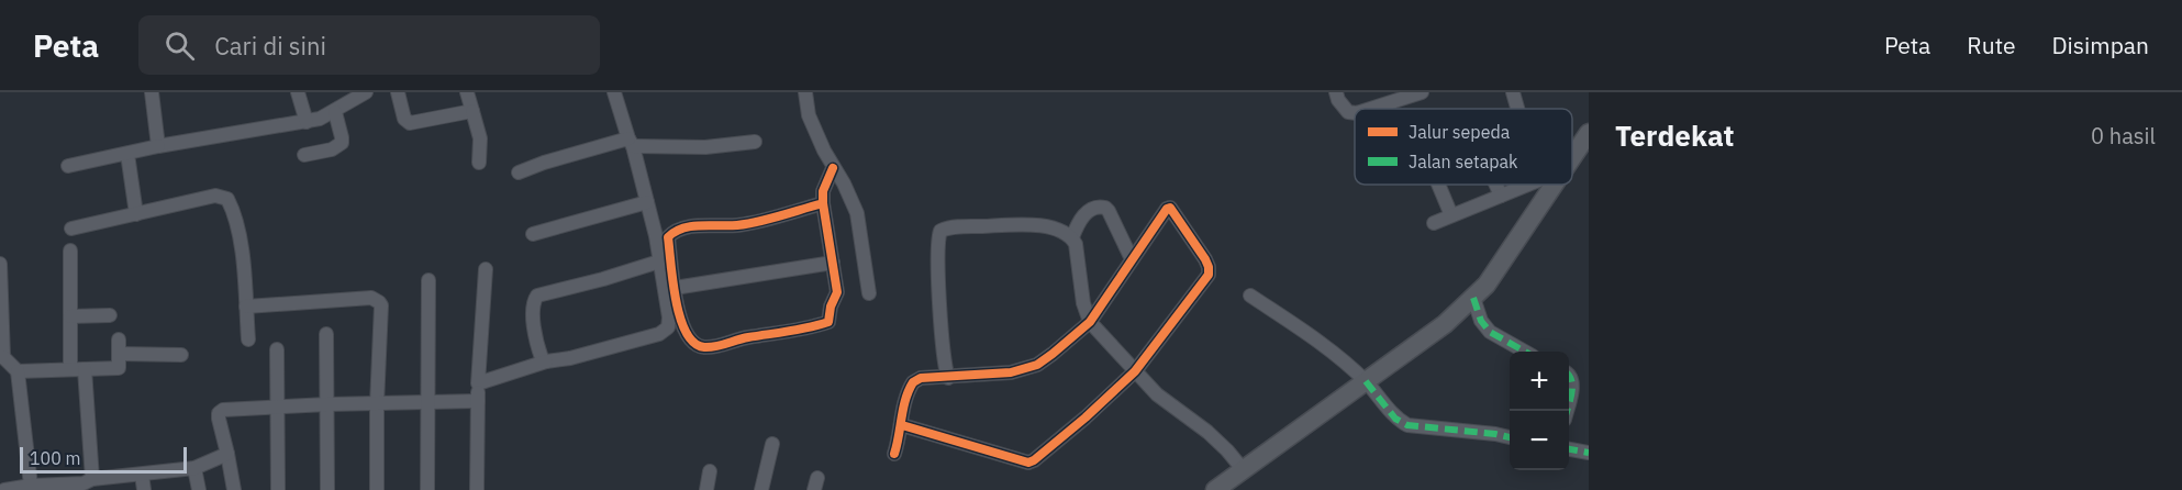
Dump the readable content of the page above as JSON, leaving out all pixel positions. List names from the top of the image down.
{
  "legend": ["Jalur sepeda", "Jalan setapak"],
  "scale_bar": "100 m",
  "page": {
    "header": "Peta",
    "search": "Cari di sini",
    "nav": ["Peta", "Rute", "Disimpan"],
    "heading": ["Terdekat", "0 hasil"],
    "map_buttons": ["+", "−"],
    "scale": "100 m"
  }
}
